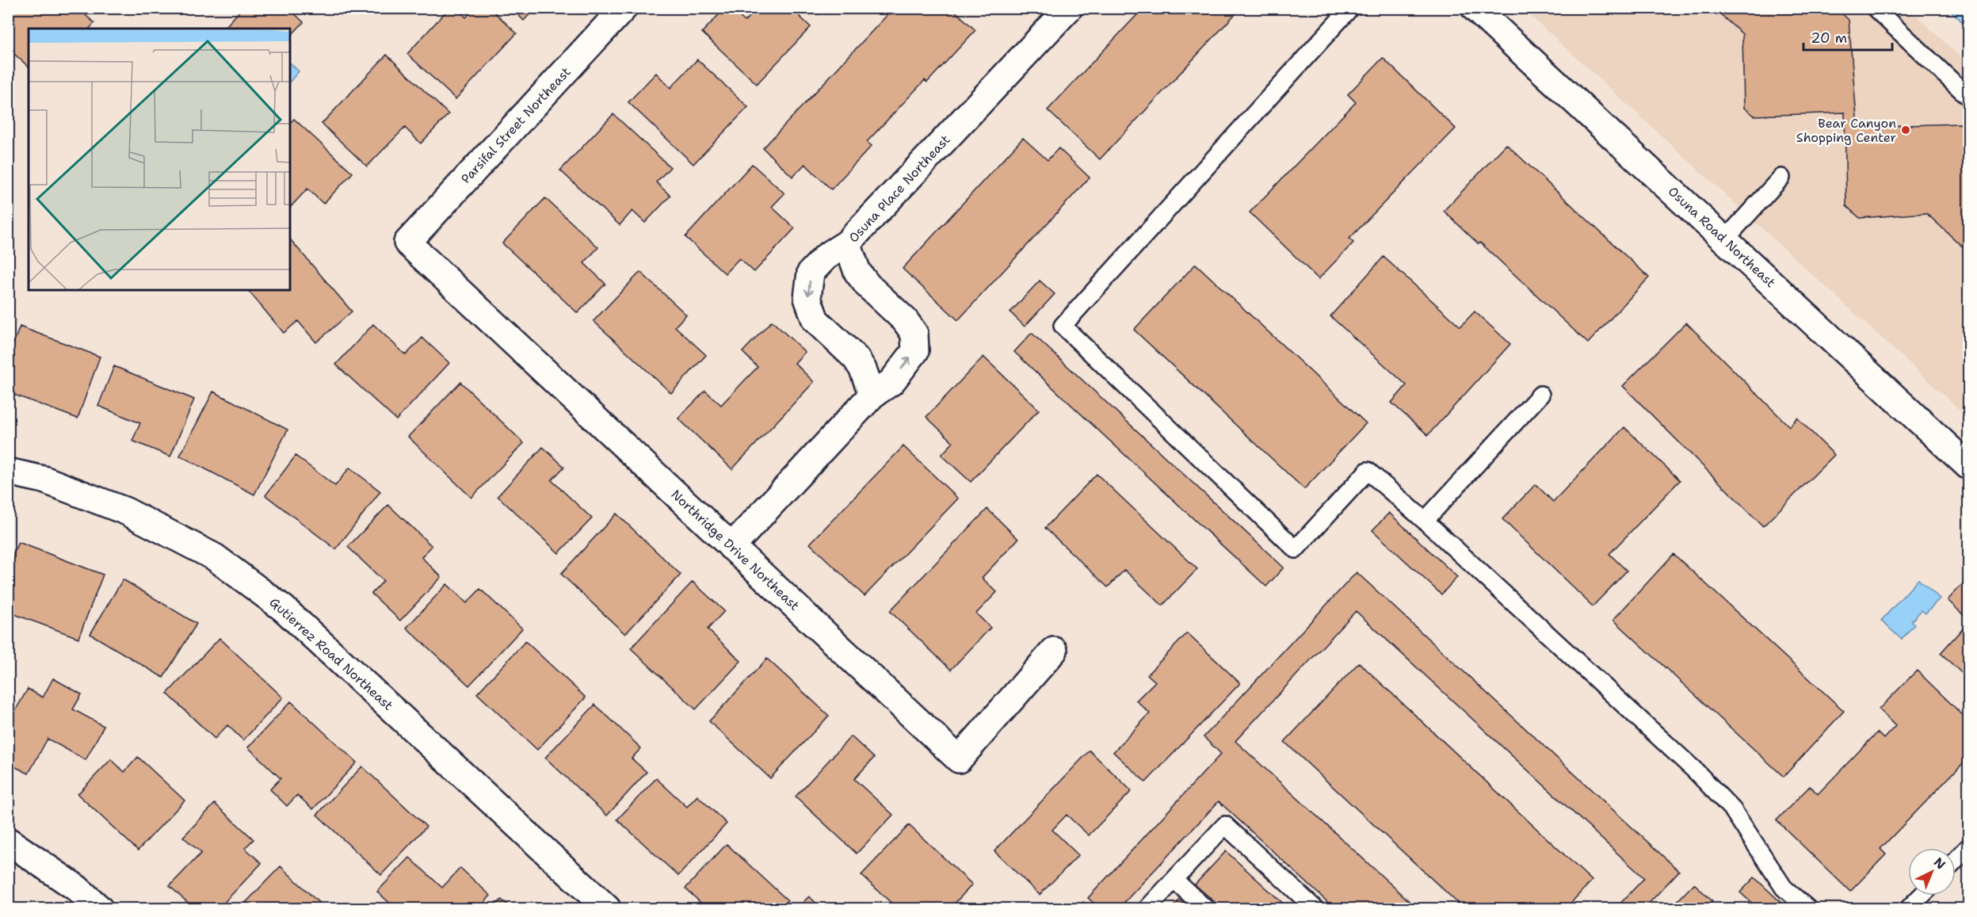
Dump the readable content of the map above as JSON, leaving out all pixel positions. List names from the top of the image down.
{
  "streets": {
    "street": [
      "Parsifal Street Northeast",
      "Osuna Place Northeast",
      "Osuna Road Northeast",
      "Northridge Drive Northeast",
      "Gutierrez Road Northeast"
    ]
  },
  "crossings": [
    ["Parsifal Street Northeast", "Northridge Drive Northeast"],
    ["Osuna Place Northeast", "Northridge Drive Northeast"]
  ],
  "places": ["Bear Canyon Shopping Center"],
  "scale_bar": "20 m",
  "north": "top right"
}
